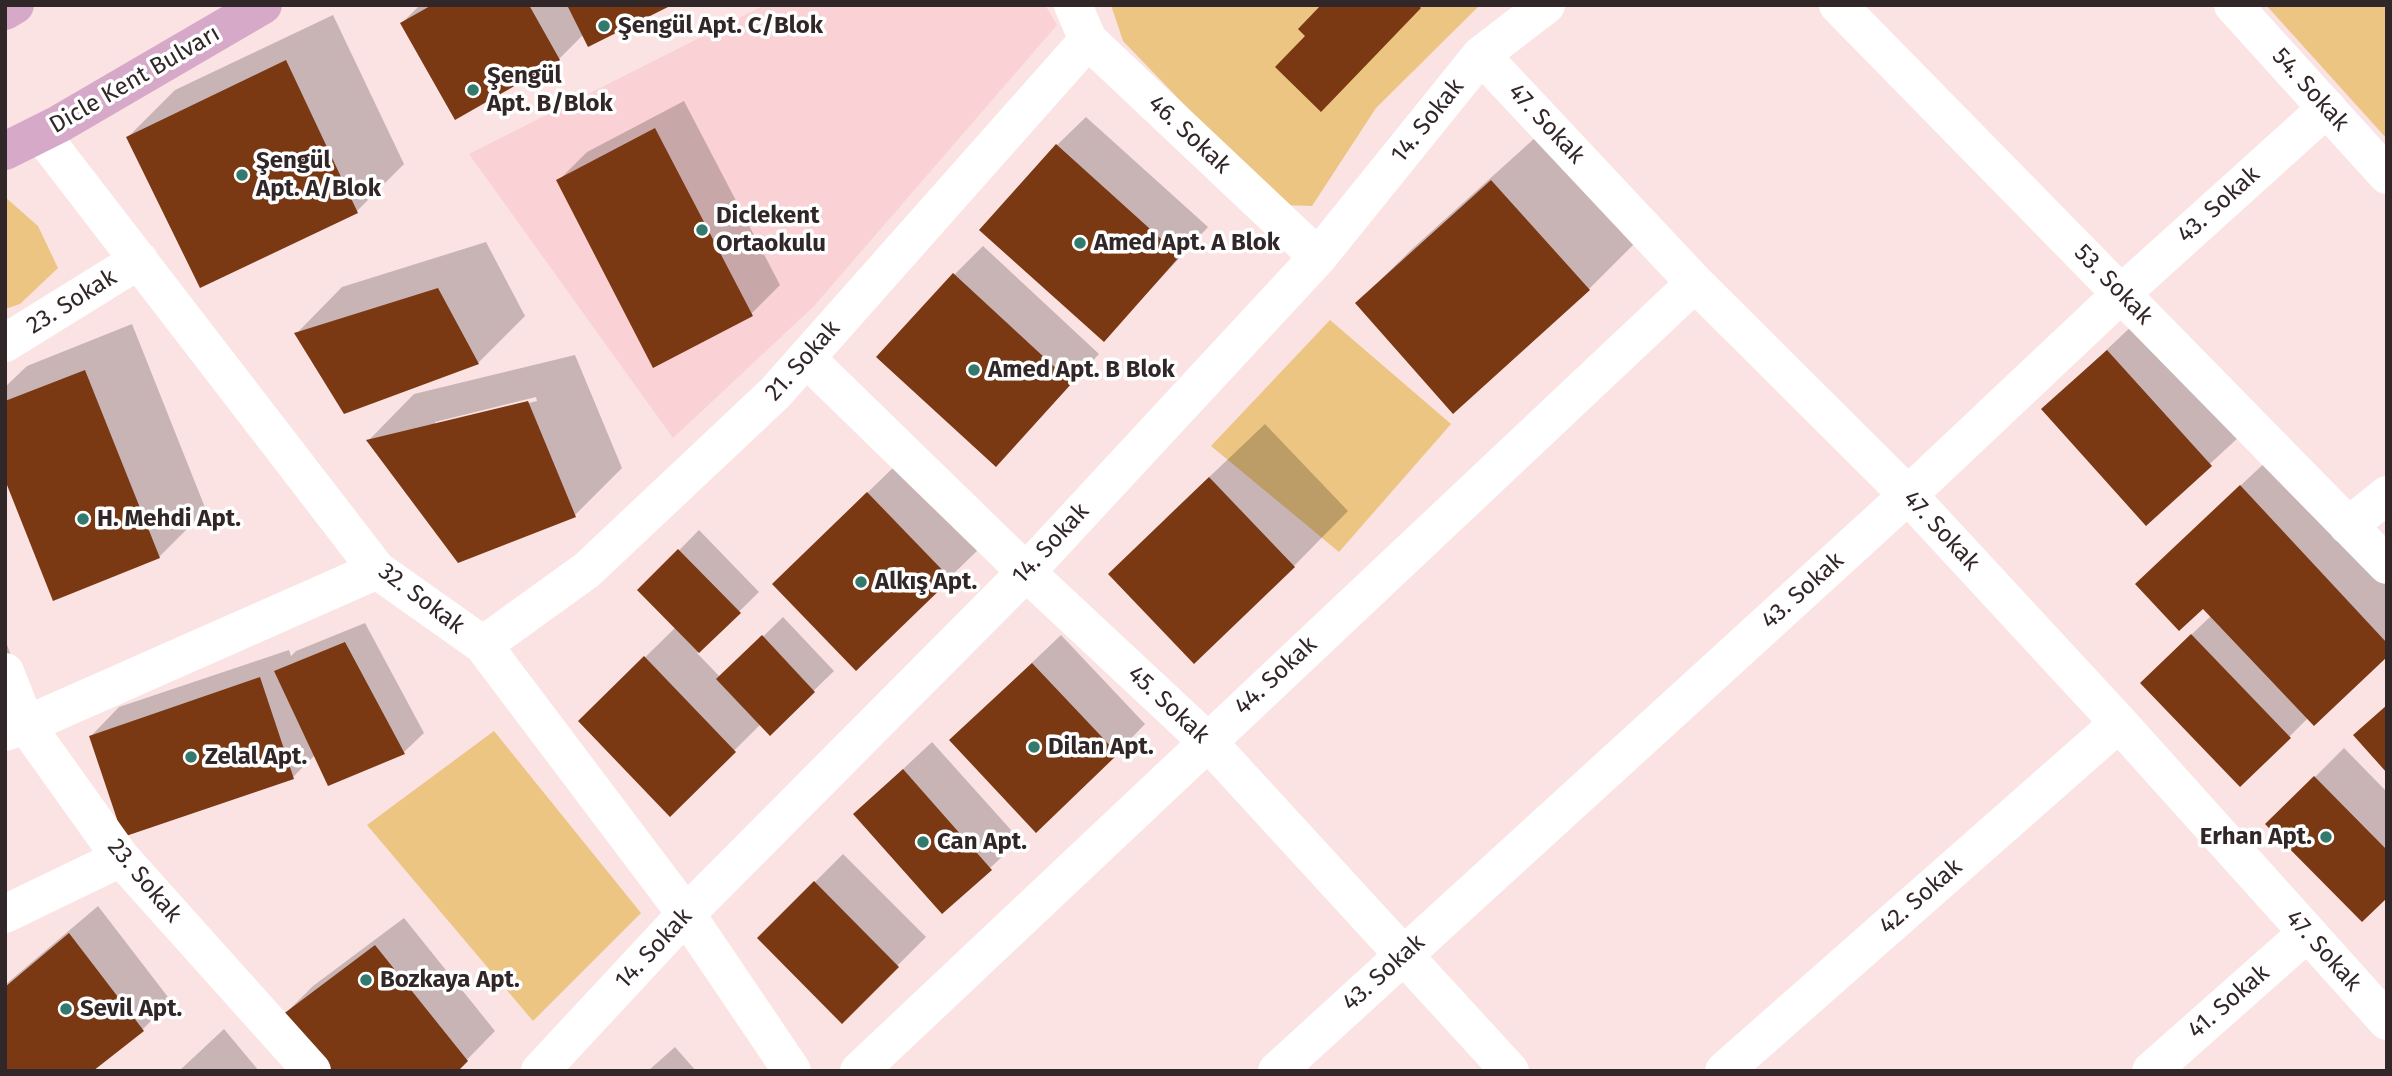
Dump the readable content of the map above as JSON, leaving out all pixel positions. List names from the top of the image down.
{
  "streets": {
    "main road": ["Dicle Kent Bulvarı"],
    "street": [
      "54. Sokak",
      "14. Sokak",
      "47. Sokak",
      "46. Sokak",
      "43. Sokak",
      "53. Sokak",
      "23. Sokak",
      "21. Sokak",
      "32. Sokak",
      "44. Sokak",
      "45. Sokak",
      "42. Sokak",
      "41. Sokak"
    ]
  },
  "crossings": [
    ["Dicle Kent Bulvarı", "32. Sokak"],
    ["54. Sokak", "43. Sokak"],
    ["14. Sokak", "47. Sokak"],
    ["14. Sokak", "46. Sokak"],
    ["14. Sokak", "32. Sokak"],
    ["14. Sokak", "45. Sokak"],
    ["47. Sokak", "43. Sokak"],
    ["47. Sokak", "44. Sokak"],
    ["47. Sokak", "42. Sokak"],
    ["47. Sokak", "41. Sokak"],
    ["46. Sokak", "21. Sokak"],
    ["43. Sokak", "53. Sokak"],
    ["43. Sokak", "45. Sokak"],
    ["23. Sokak", "32. Sokak"],
    ["21. Sokak", "32. Sokak"],
    ["21. Sokak", "45. Sokak"],
    ["44. Sokak", "45. Sokak"]
  ],
  "places": [
    "Şengül Apt. C/Blok",
    "Şengül Apt. B/Blok",
    "Şengül Apt. A/Blok",
    "Diclekent Ortaokulu",
    "Amed Apt. A Blok",
    "Amed Apt. B Blok",
    "H. Mehdi Apt.",
    "Alkış Apt.",
    "Dilan Apt.",
    "Zelal Apt.",
    "Erhan Apt.",
    "Can Apt.",
    "Bozkaya Apt.",
    "Sevil Apt."
  ]
}
